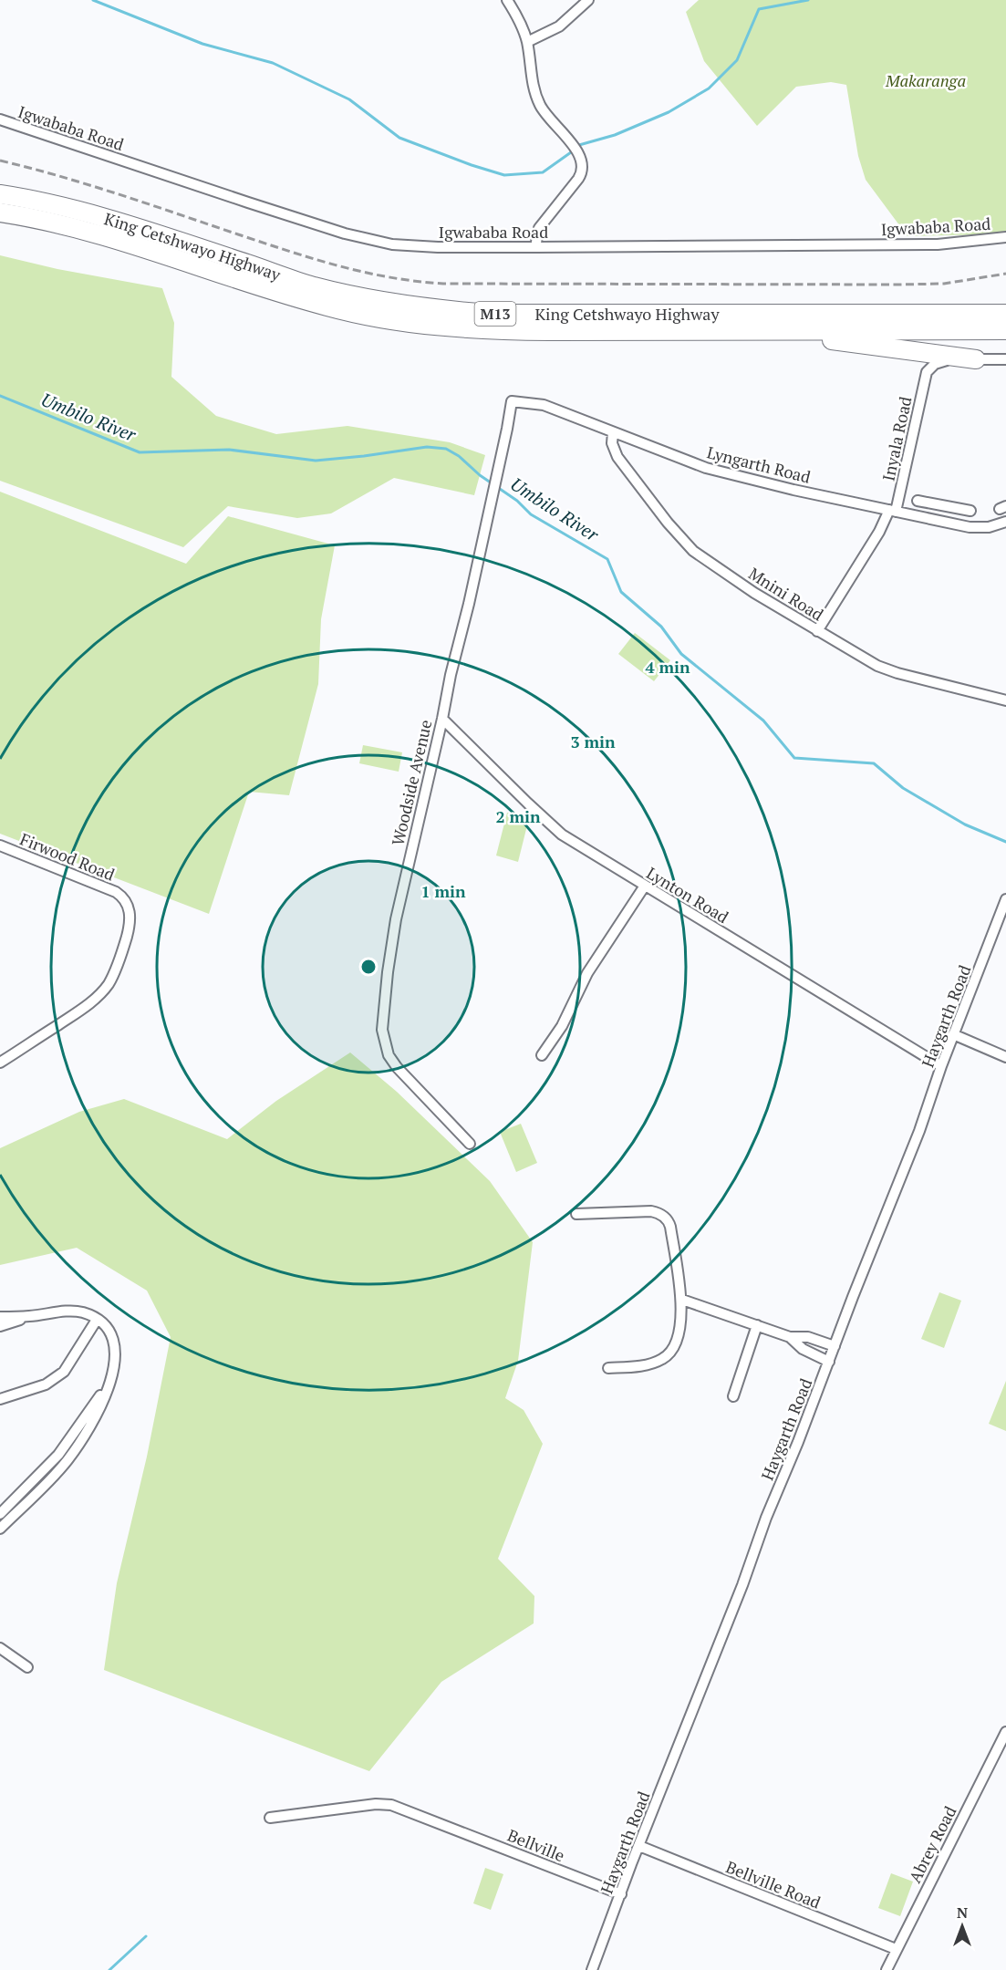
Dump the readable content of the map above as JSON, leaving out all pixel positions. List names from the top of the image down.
{
  "streets": {
    "highway": ["King Cetshwayo Highway", "M13"],
    "street": [
      "Igwababa Road",
      "Inyala Road",
      "Lyngarth Road",
      "Mnini Road",
      "Woodside Avenue",
      "Firwood Road",
      "Lynton Road",
      "Haygarth Road",
      "Abrey Road",
      "Bellville",
      "Bellville Road"
    ]
  },
  "crossings": [
    ["Inyala Road", "Lyngarth Road"],
    ["Inyala Road", "Mnini Road"],
    ["Lyngarth Road", "Mnini Road"],
    ["Lyngarth Road", "Woodside Avenue"],
    ["Woodside Avenue", "Lynton Road"],
    ["Lynton Road", "Haygarth Road"],
    ["Haygarth Road", "Bellville"],
    ["Haygarth Road", "Bellville Road"],
    ["Abrey Road", "Bellville Road"]
  ],
  "water": ["Umbilo River"],
  "parks": ["Makaranga"],
  "north": "top",
  "rings": [
    "4 min",
    "3 min",
    "2 min",
    "1 min"
  ]
}
